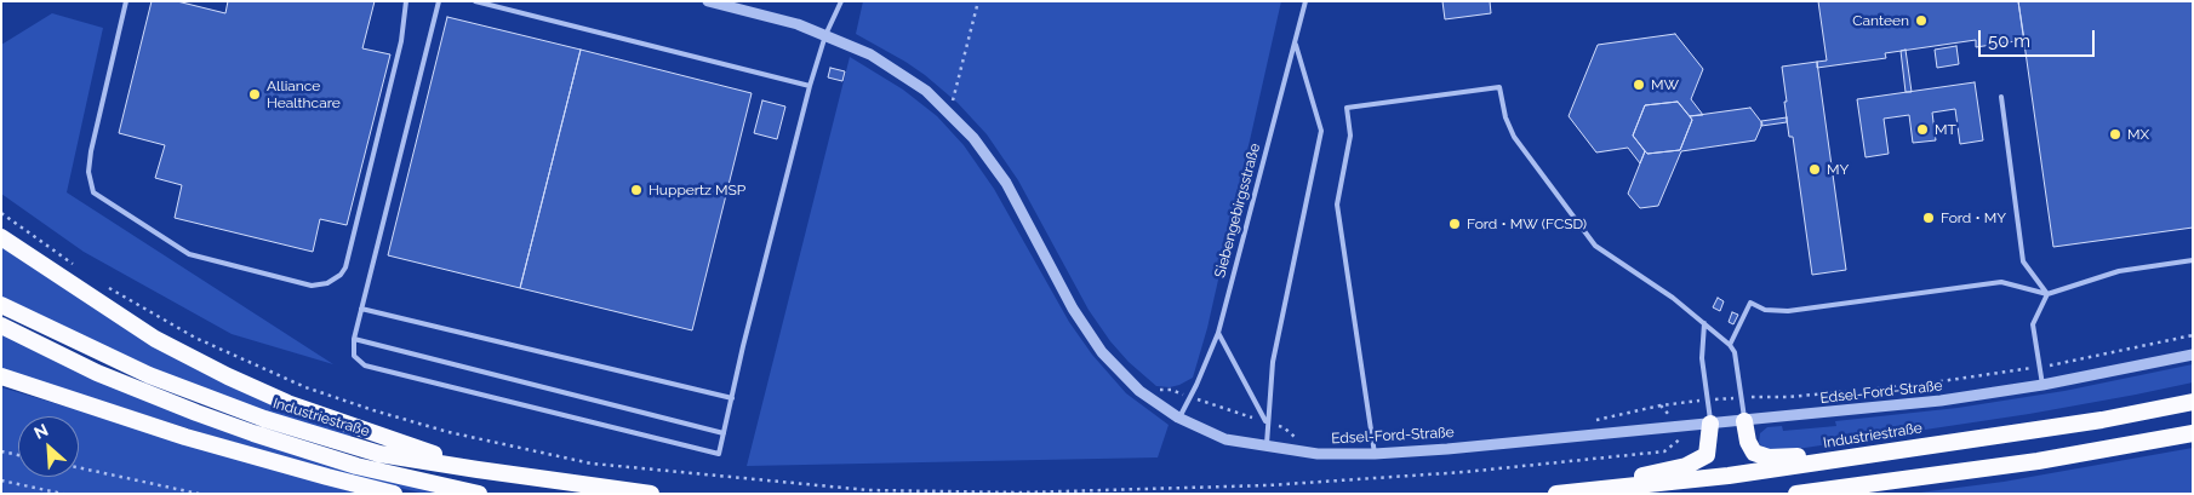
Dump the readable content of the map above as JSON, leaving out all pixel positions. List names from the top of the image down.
{
  "streets": {
    "highway": ["Industriestraße"],
    "street": ["Edsel-Ford-Straße"],
    "lane": ["Siebengebirgsstraße"]
  },
  "crossings": [
    ["Siebengebirgsstraße", "Edsel-Ford-Straße"]
  ],
  "places": [
    "Canteen",
    "MW",
    "Alliance Healthcare",
    "MT",
    "MX",
    "MY",
    "Huppertz MSP",
    "Ford • MY",
    "Ford • MW (FCSD)"
  ],
  "scale_bar": "50 m",
  "north": "top left"
}
